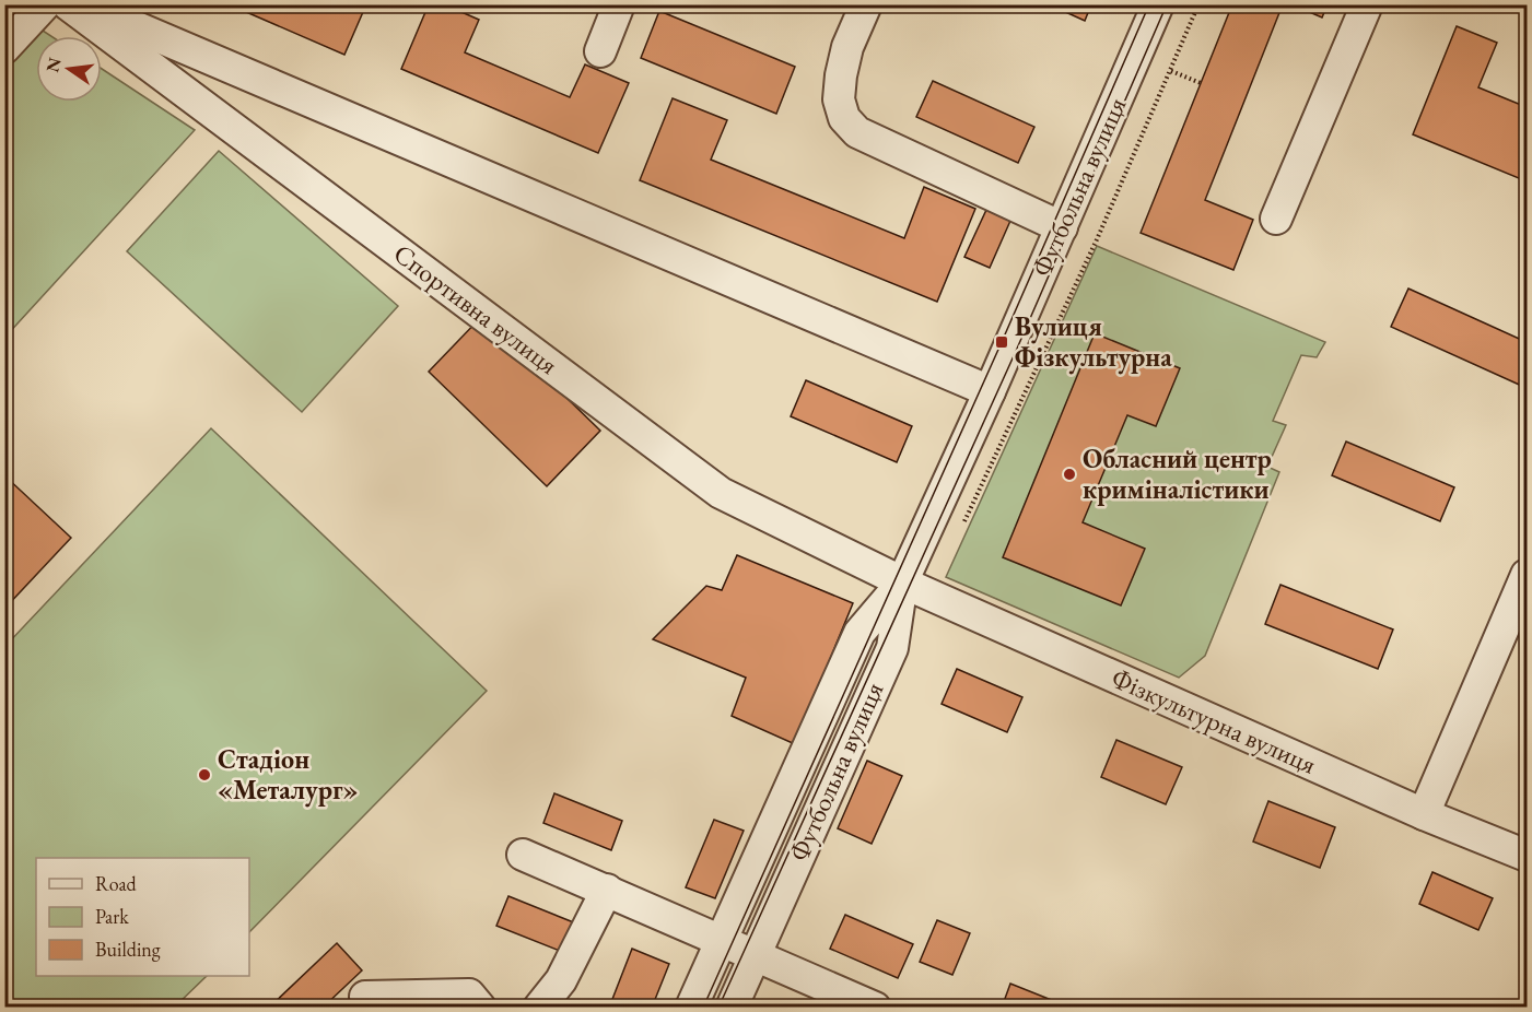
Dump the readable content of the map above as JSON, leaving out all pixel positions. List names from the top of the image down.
{
  "streets": {
    "street": ["Футбольна вулиця", "Спортивна вулиця", "Фізкультурна вулиця"]
  },
  "crossings": [
    ["Футбольна вулиця", "Спортивна вулиця"],
    ["Футбольна вулиця", "Фізкультурна вулиця"],
    ["Спортивна вулиця", "Фізкультурна вулиця"]
  ],
  "places": {
    "transit": ["Вулиця Фізкультурна"],
    "other": ["Обласний центр криміналістики", "Стадіон «Металург»"]
  },
  "legend": ["Road", "Park", "Building"],
  "north": "left"
}
